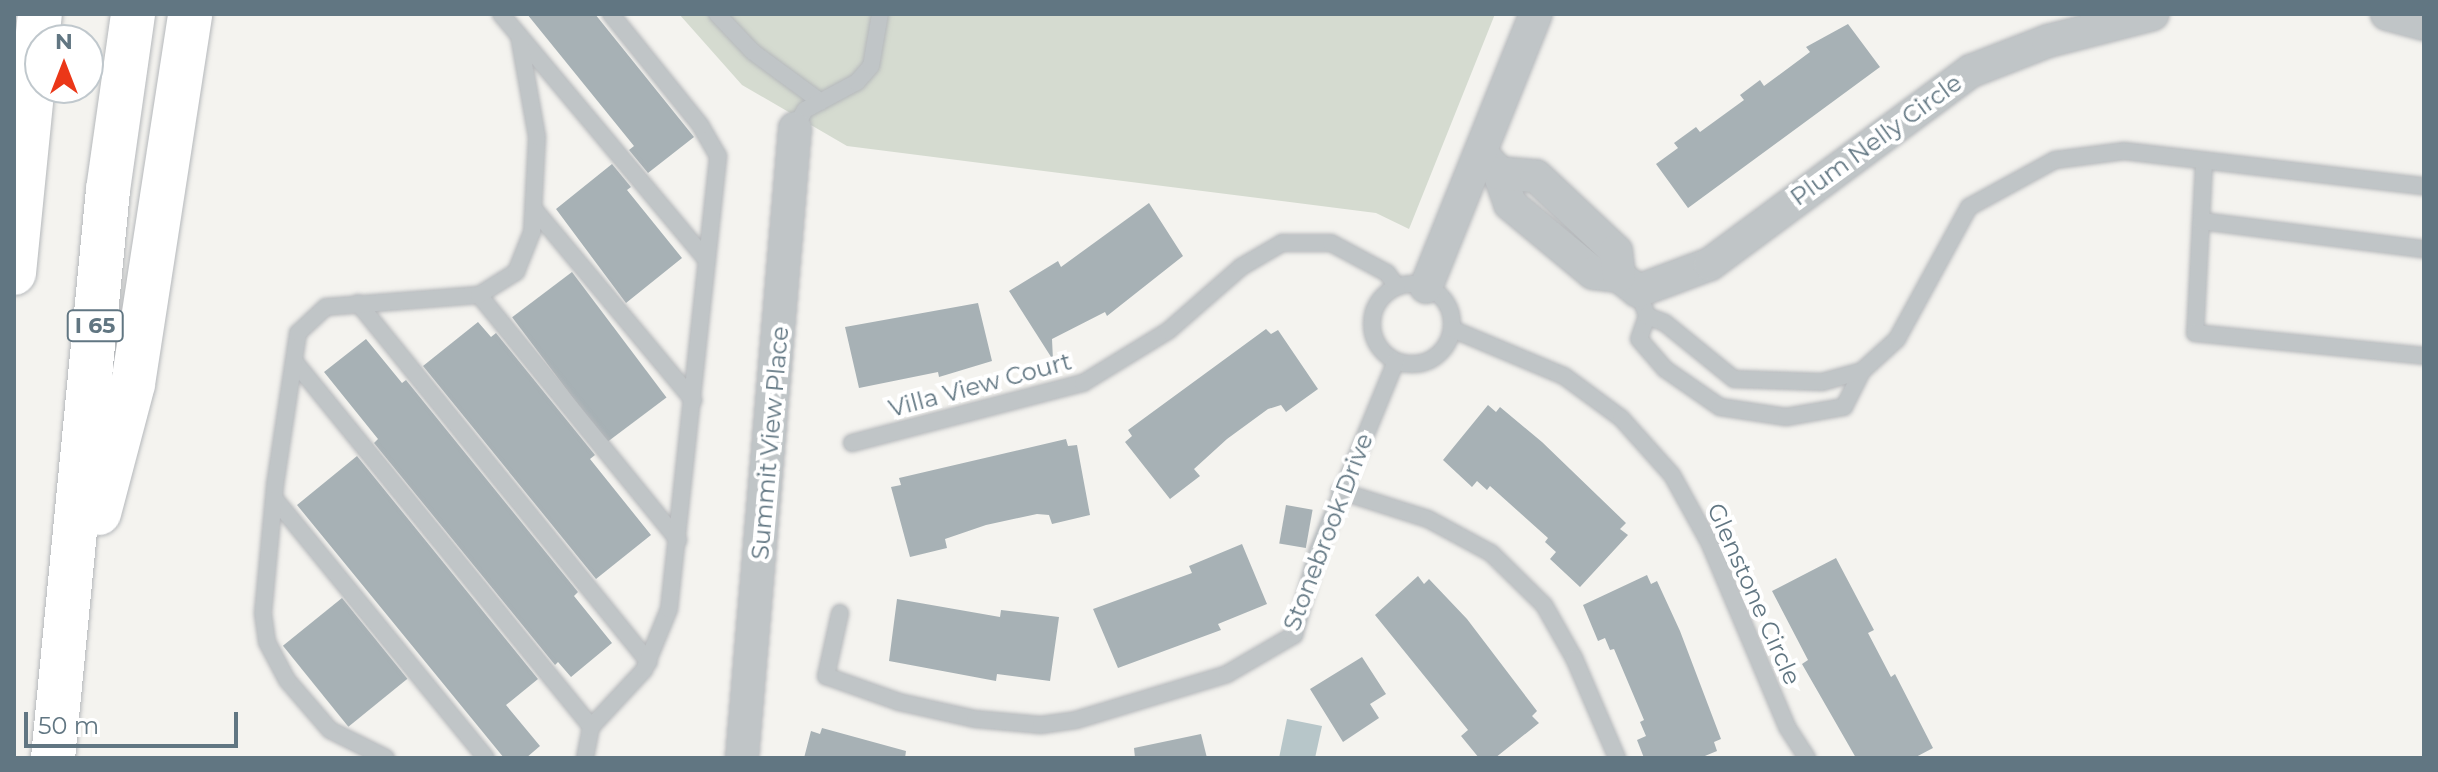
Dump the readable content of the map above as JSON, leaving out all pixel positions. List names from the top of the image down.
{
  "streets": {
    "highway": ["I 65"],
    "street": ["Plum Nelly Circle", "Summit View Place"],
    "lane": ["Villa View Court", "Stonebrook Drive", "Glenstone Circle"]
  },
  "crossings": [
    ["Villa View Court", "Stonebrook Drive"],
    ["Villa View Court", "Glenstone Circle"],
    ["Stonebrook Drive", "Glenstone Circle"]
  ],
  "scale_bar": "50 m",
  "north": "top"
}
